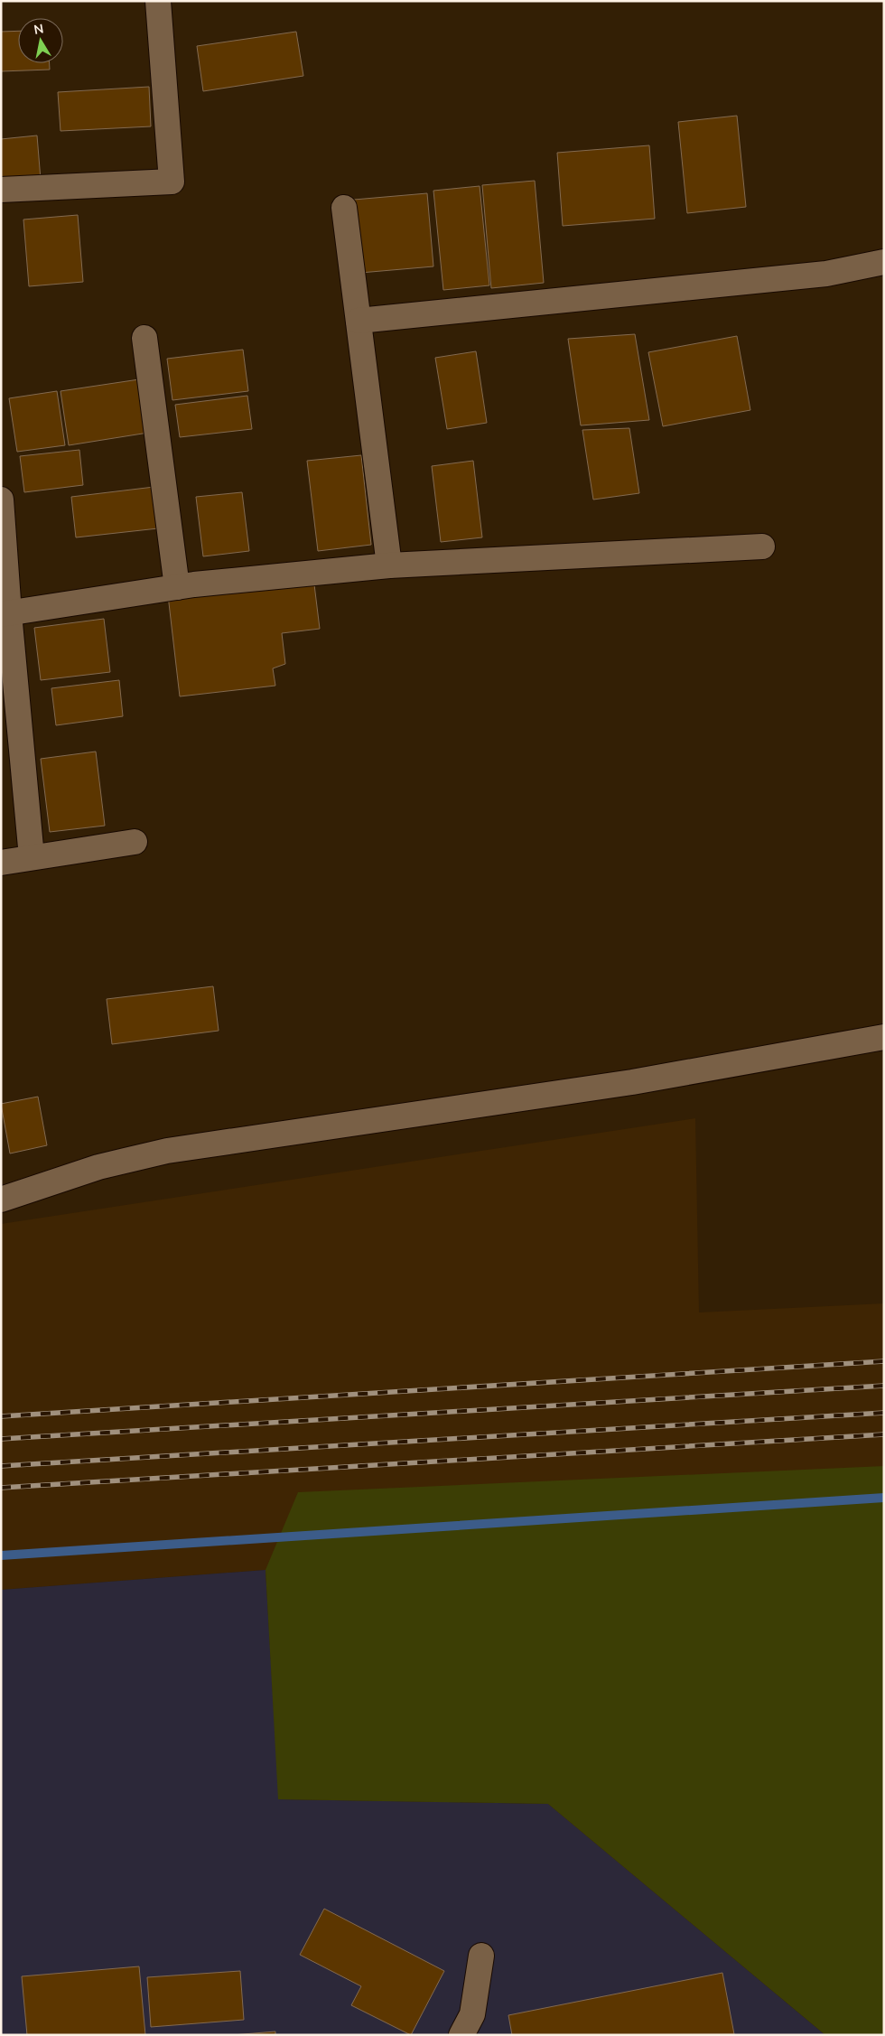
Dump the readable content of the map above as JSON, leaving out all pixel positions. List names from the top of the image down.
{
  "north": "top"
}
